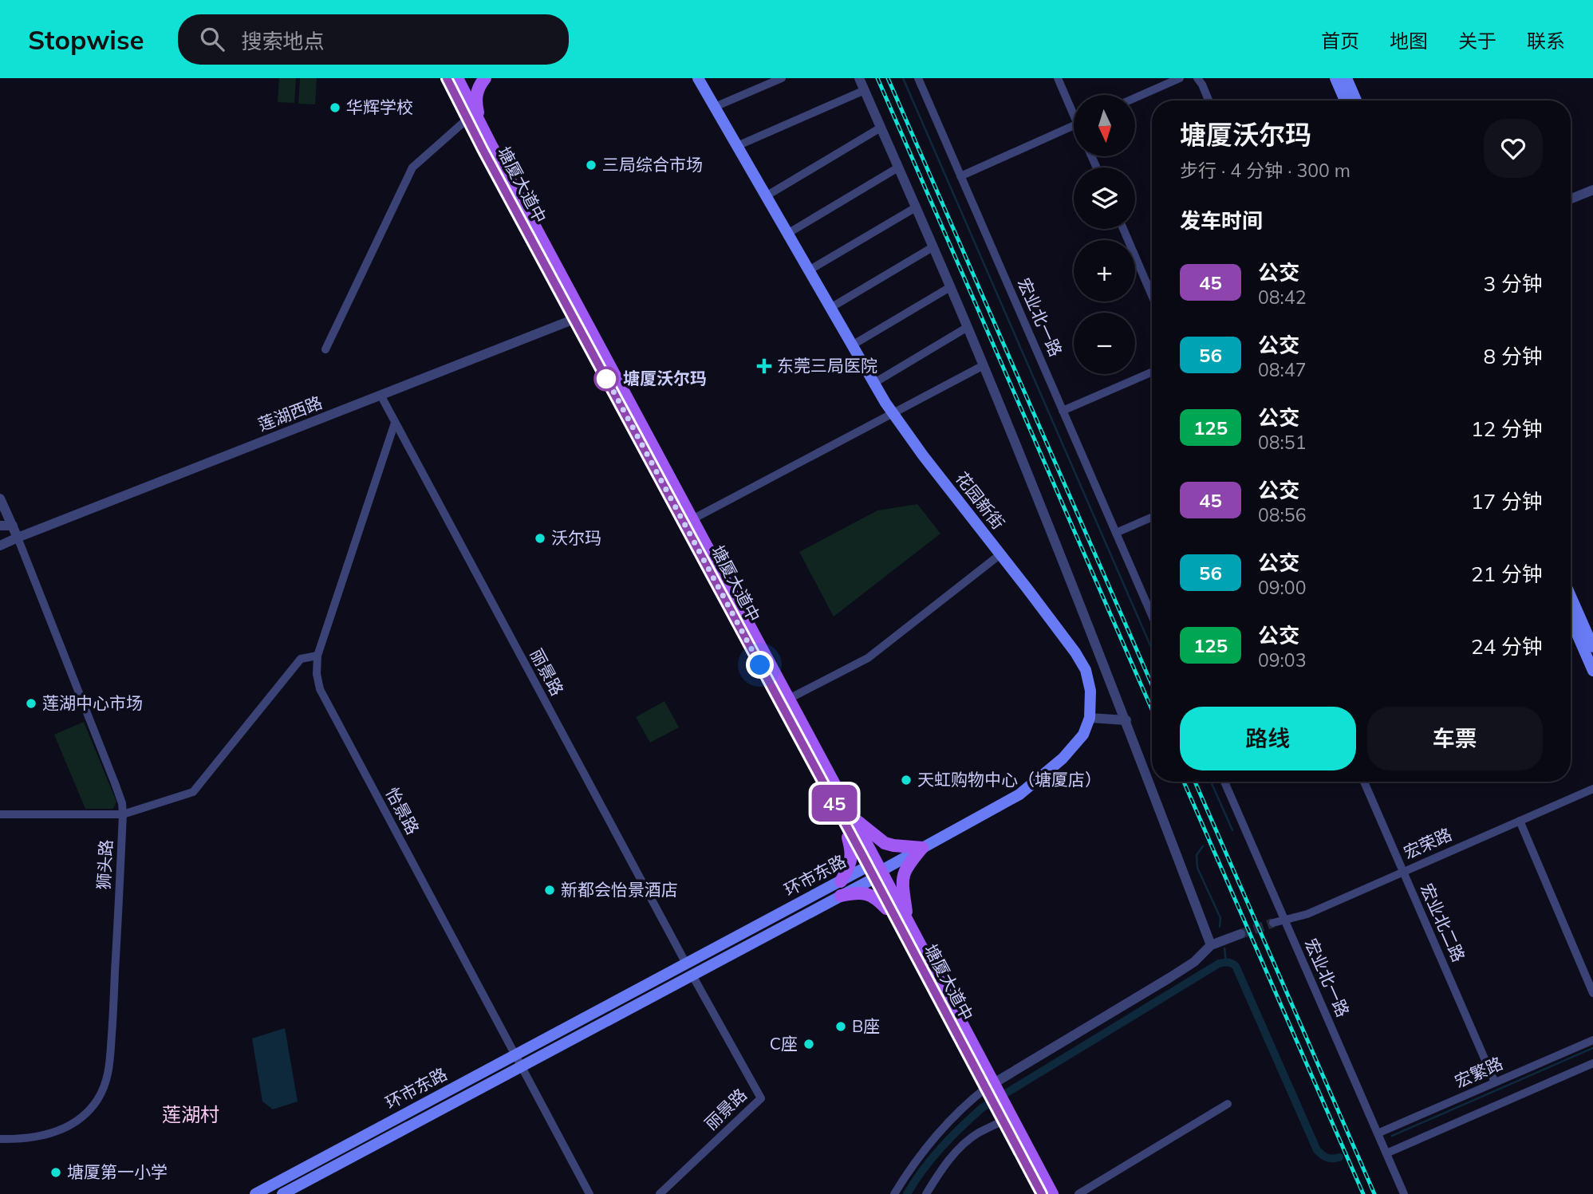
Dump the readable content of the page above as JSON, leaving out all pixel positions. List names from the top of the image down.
{
  "streets": {
    "main road": ["塘厦大道中", "花园新街", "环市东路"],
    "street": [
      "宏业北一路",
      "莲湖西路",
      "丽景路",
      "怡景路",
      "宏荣路",
      "狮头路",
      "宏业北二路",
      "宏繁路"
    ]
  },
  "crossings": [
    ["塘厦大道中", "莲湖西路"],
    ["塘厦大道中", "花园新街"],
    ["塘厦大道中", "环市东路"],
    ["宏业北一路", "宏荣路"],
    ["宏业北一路", "宏繁路"],
    ["莲湖西路", "丽景路"],
    ["莲湖西路", "狮头路"],
    ["花园新街", "环市东路"],
    ["丽景路", "怡景路"],
    ["丽景路", "环市东路"],
    ["怡景路", "环市东路"],
    ["宏荣路", "宏业北二路"],
    ["宏业北二路", "宏繁路"]
  ],
  "districts": ["莲湖村"],
  "places": {
    "other": [
      "华辉学校",
      "三局综合市场",
      "塘厦沃尔玛",
      "沃尔玛",
      "莲湖中心市场",
      "天虹购物中心（塘厦店）",
      "新都会怡景酒店",
      "B座",
      "C座",
      "塘厦第一小学"
    ],
    "health": ["东莞三局医院"]
  },
  "lines": ["bus line 45"],
  "north": "bottom",
  "page": {
    "header": "Stopwise",
    "search": "搜索地点",
    "nav": [
      "首页",
      "地图",
      "关于",
      "联系"
    ],
    "on_map": "45",
    "map_buttons": ["+", "−"],
    "heading": [
      ["塘厦沃尔玛", "步行 · 4 分钟 · 300 m"],
      "发车时间"
    ],
    "list": [
      {
        "mark": "45",
        "name": "公交",
        "note": "08:42",
        "value": "3 分钟"
      },
      {
        "mark": "56",
        "name": "公交",
        "note": "08:47",
        "value": "8 分钟"
      },
      {
        "mark": "125",
        "name": "公交",
        "note": "08:51",
        "value": "12 分钟"
      },
      {
        "mark": "45",
        "name": "公交",
        "note": "08:56",
        "value": "17 分钟"
      },
      {
        "mark": "56",
        "name": "公交",
        "note": "09:00",
        "value": "21 分钟"
      },
      {
        "mark": "125",
        "name": "公交",
        "note": "09:03",
        "value": "24 分钟"
      }
    ],
    "buttons": ["路线", "车票"]
  }
}
